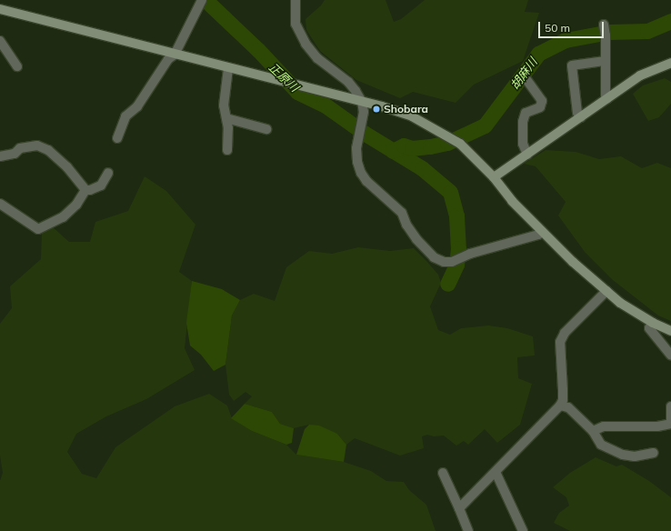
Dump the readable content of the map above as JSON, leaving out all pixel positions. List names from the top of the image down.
{
  "water": ["胡麻川", "正原川"],
  "places": ["Shobara"],
  "scale_bar": "50 m"
}
